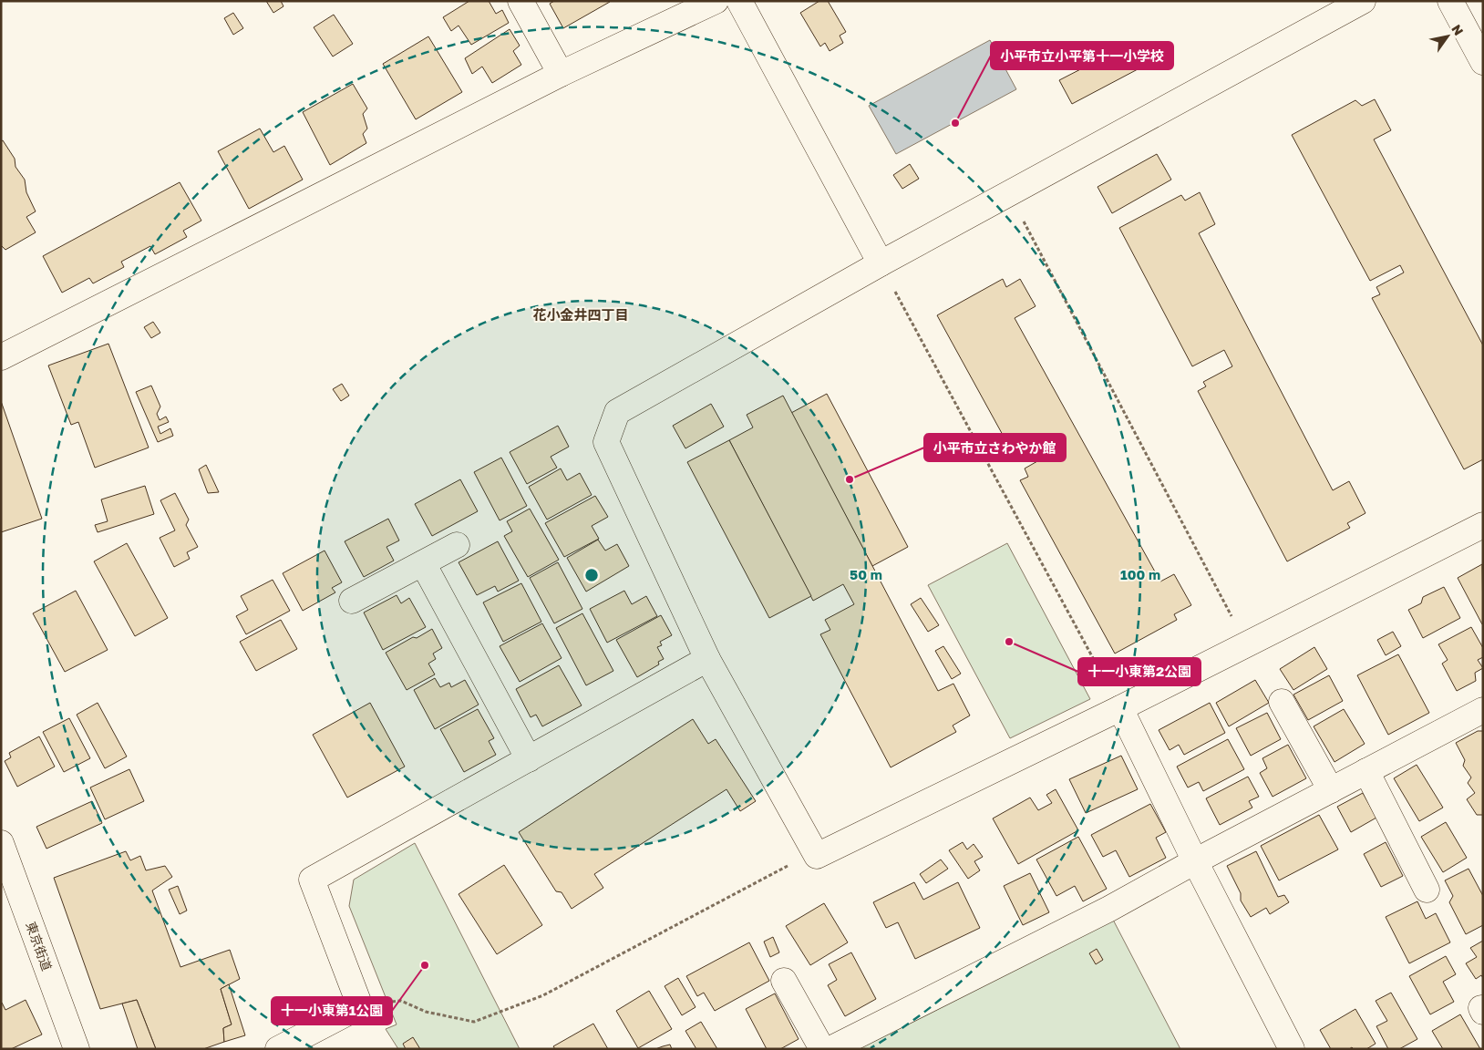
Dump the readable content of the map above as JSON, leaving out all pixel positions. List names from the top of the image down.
{
  "streets": {
    "street": ["東京街道"]
  },
  "districts": ["花小金井四丁目"],
  "places": [
    "小平市立小平第十一小学校",
    "小平市立さわやか館",
    "十一小東第2公園",
    "十一小東第1公園"
  ],
  "north": "top right",
  "rings": ["50 m", "100 m"]
}
